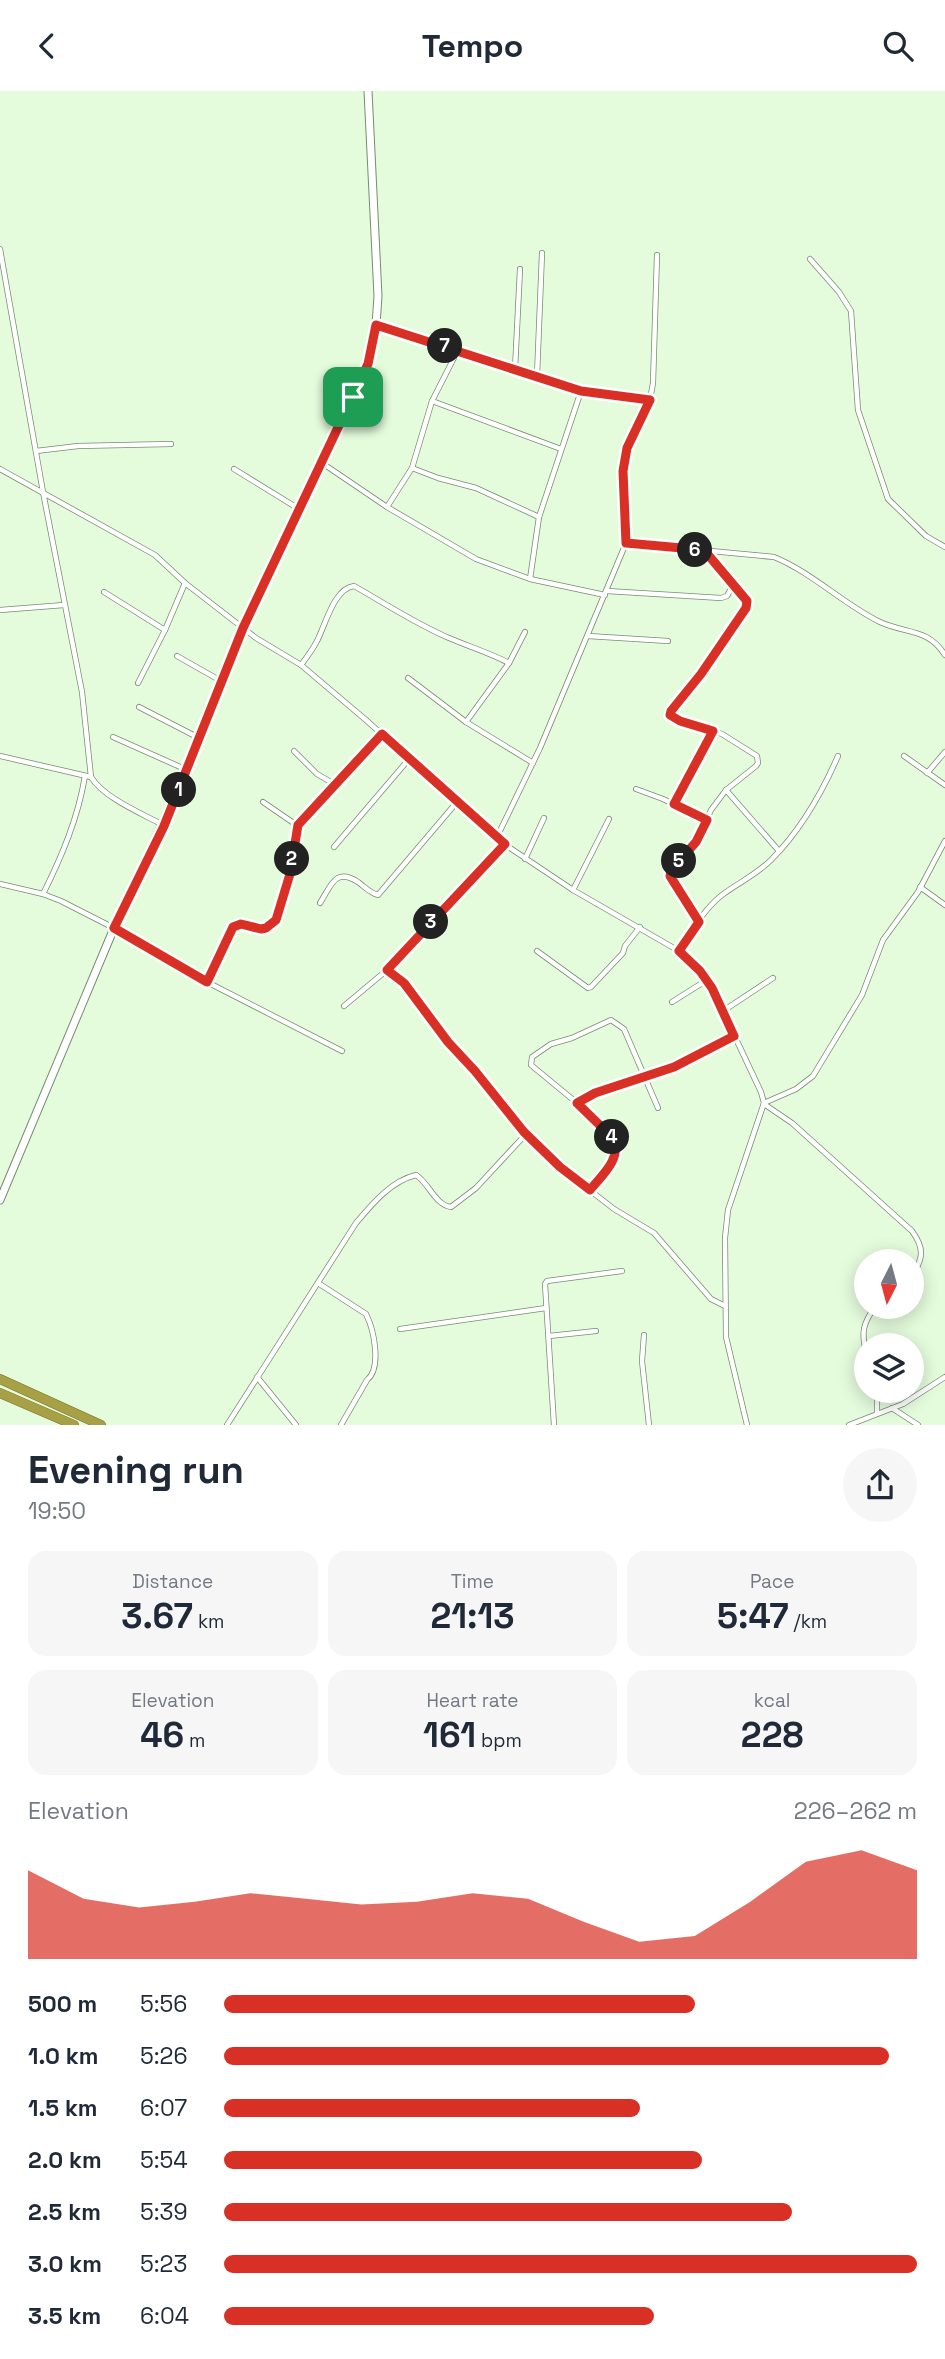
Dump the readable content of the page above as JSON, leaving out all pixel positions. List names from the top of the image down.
{
  "north": "bottom",
  "page": {
    "header": "Tempo",
    "pins": [
      "7",
      "6",
      "1",
      "2",
      "5",
      "3",
      "4"
    ],
    "heading": ["Evening run", "19:50"],
    "stats": [
      ["Distance", "3.67 km"],
      ["Time", "21:13"],
      ["Pace", "5:47 /km"],
      ["Elevation", "46 m"],
      ["Heart rate", "161 bpm"],
      ["kcal", "228"]
    ],
    "chart": ["Elevation", "226–262 m"],
    "list": [
      {
        "name": "500 m",
        "note": "5:56"
      },
      {
        "name": "1.0 km",
        "note": "5:26"
      },
      {
        "name": "1.5 km",
        "note": "6:07"
      },
      {
        "name": "2.0 km",
        "note": "5:54"
      },
      {
        "name": "2.5 km",
        "note": "5:39"
      },
      {
        "name": "3.0 km",
        "note": "5:23"
      },
      {
        "name": "3.5 km",
        "note": "6:04"
      }
    ]
  }
}
